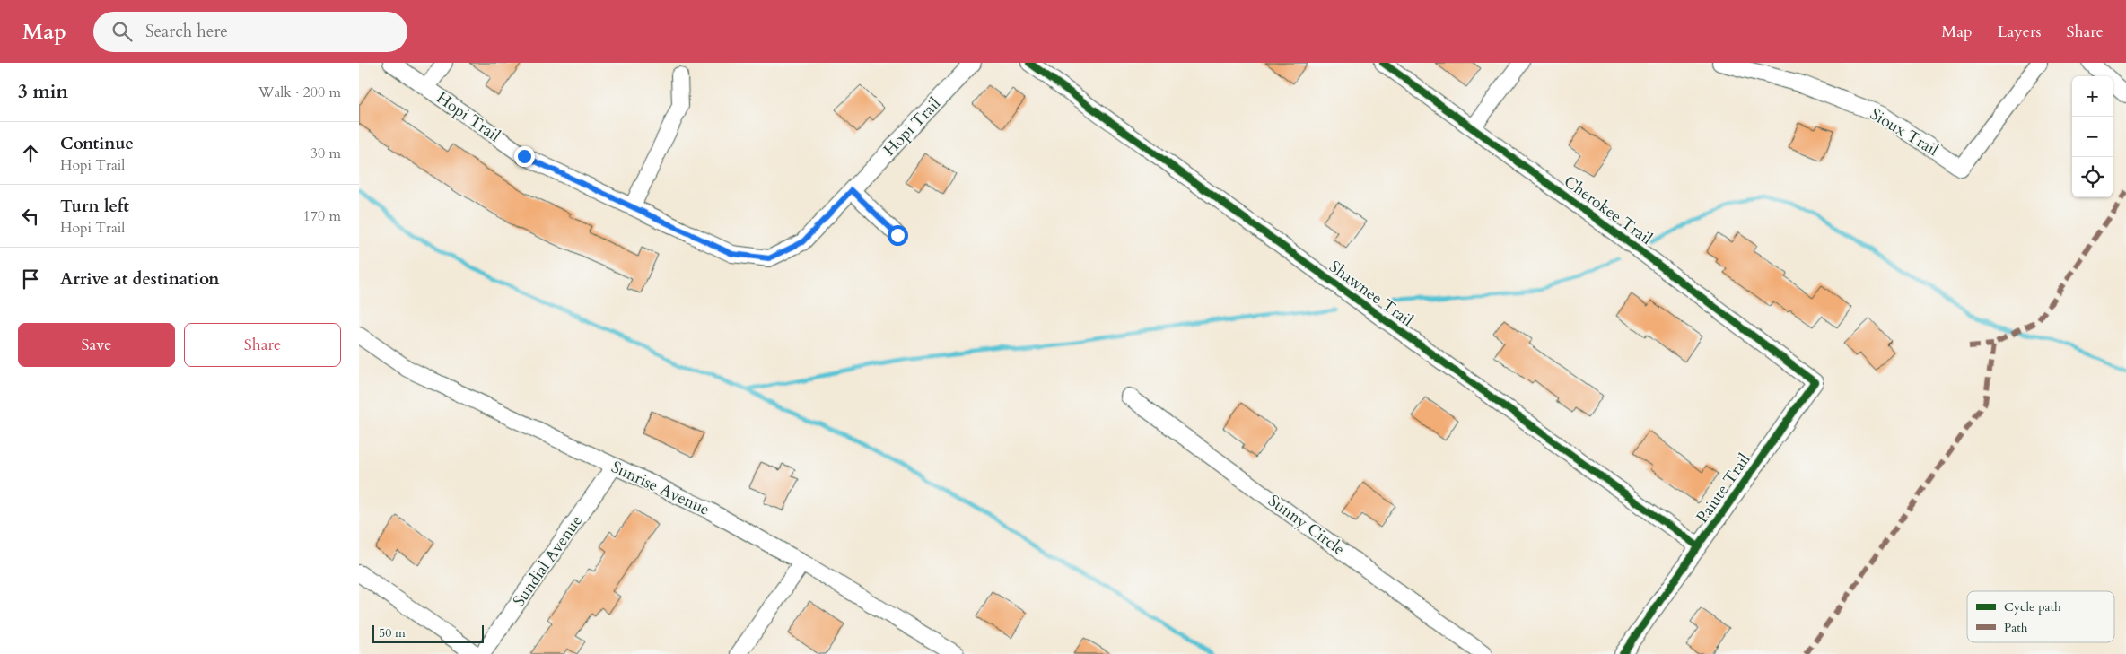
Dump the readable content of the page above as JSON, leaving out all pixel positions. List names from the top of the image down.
{
  "streets": {
    "street": [
      "Hopi Trail",
      "Sioux Trail",
      "Cherokee Trail",
      "Shawnee Trail",
      "Sunrise Avenue",
      "Paiute Trail",
      "Sunny Circle",
      "Sundial Avenue"
    ]
  },
  "crossings": [
    ["Cherokee Trail", "Paiute Trail"],
    ["Shawnee Trail", "Paiute Trail"],
    ["Sunrise Avenue", "Sundial Avenue"]
  ],
  "legend": ["Cycle path", "Path"],
  "scale_bar": "50 m",
  "page": {
    "header": "Map",
    "search": "Search here",
    "nav": ["Map", "Layers", "Share"],
    "heading": ["3 min", "Walk · 200 m"],
    "map_buttons": ["+", "−"],
    "list": [
      ["Continue", "Hopi Trail", "30 m"],
      ["Turn left", "Hopi Trail", "170 m"],
      "Arrive at destination"
    ],
    "buttons": ["Save", "Share"],
    "scale": "50 m"
  }
}
